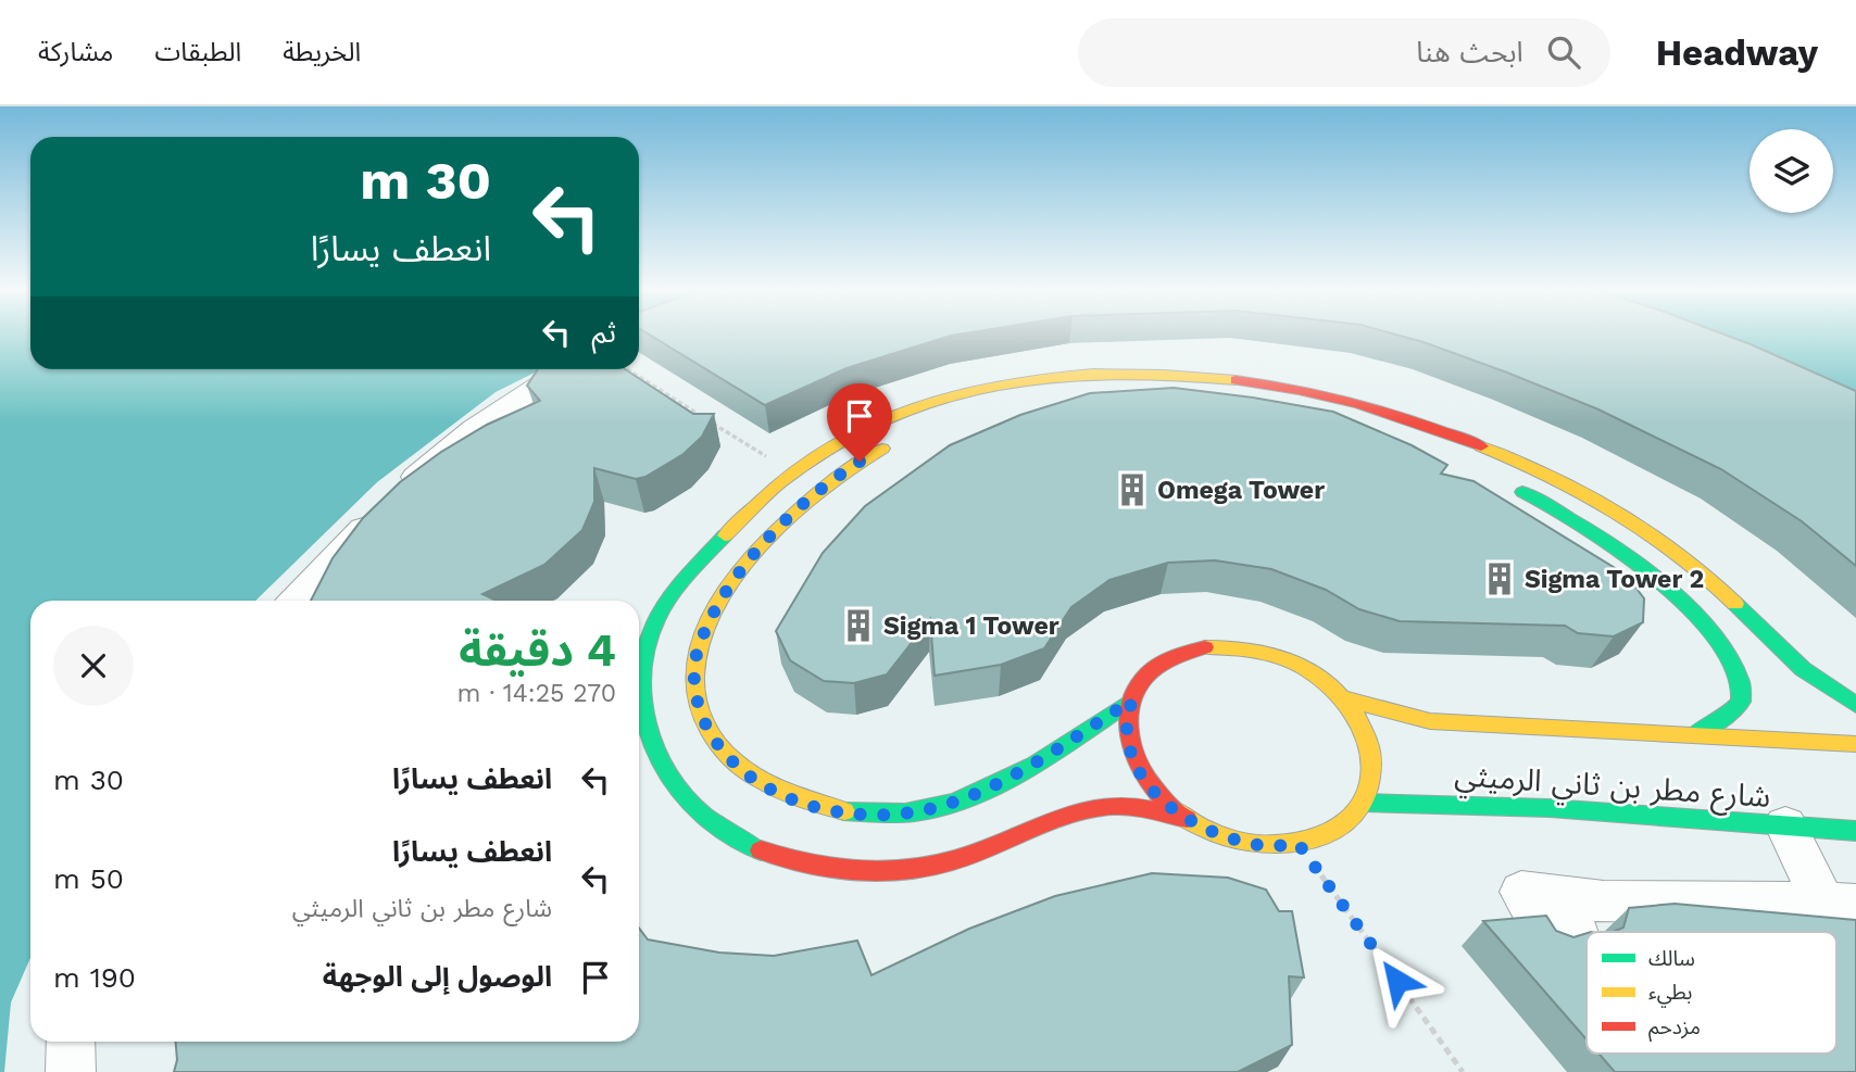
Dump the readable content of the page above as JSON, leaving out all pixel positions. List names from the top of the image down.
{
  "streets": {
    "street": ["شارع مطر بن ثاني الرميثي"]
  },
  "places": {
    "building": ["Omega Tower", "Sigma Tower 2", "Sigma 1 Tower"]
  },
  "legend": ["سالك", "بطيء", "مزدحم"],
  "page": {
    "header": "Headway",
    "search": "ابحث هنا",
    "nav": ["الخريطة", "الطبقات", "مشاركة"],
    "turn": ["30 m", "انعطف يسارًا"],
    "then": "ثم",
    "heading": ["4 دقيقة", "270 m · 14:25"],
    "list": [
      {
        "name": "انعطف يسارًا",
        "value": "30 m"
      },
      {
        "name": "انعطف يسارًا",
        "note": "شارع مطر بن ثاني الرميثي",
        "value": "50 m"
      },
      {
        "name": "الوصول إلى الوجهة",
        "value": "190 m"
      }
    ]
  }
}
